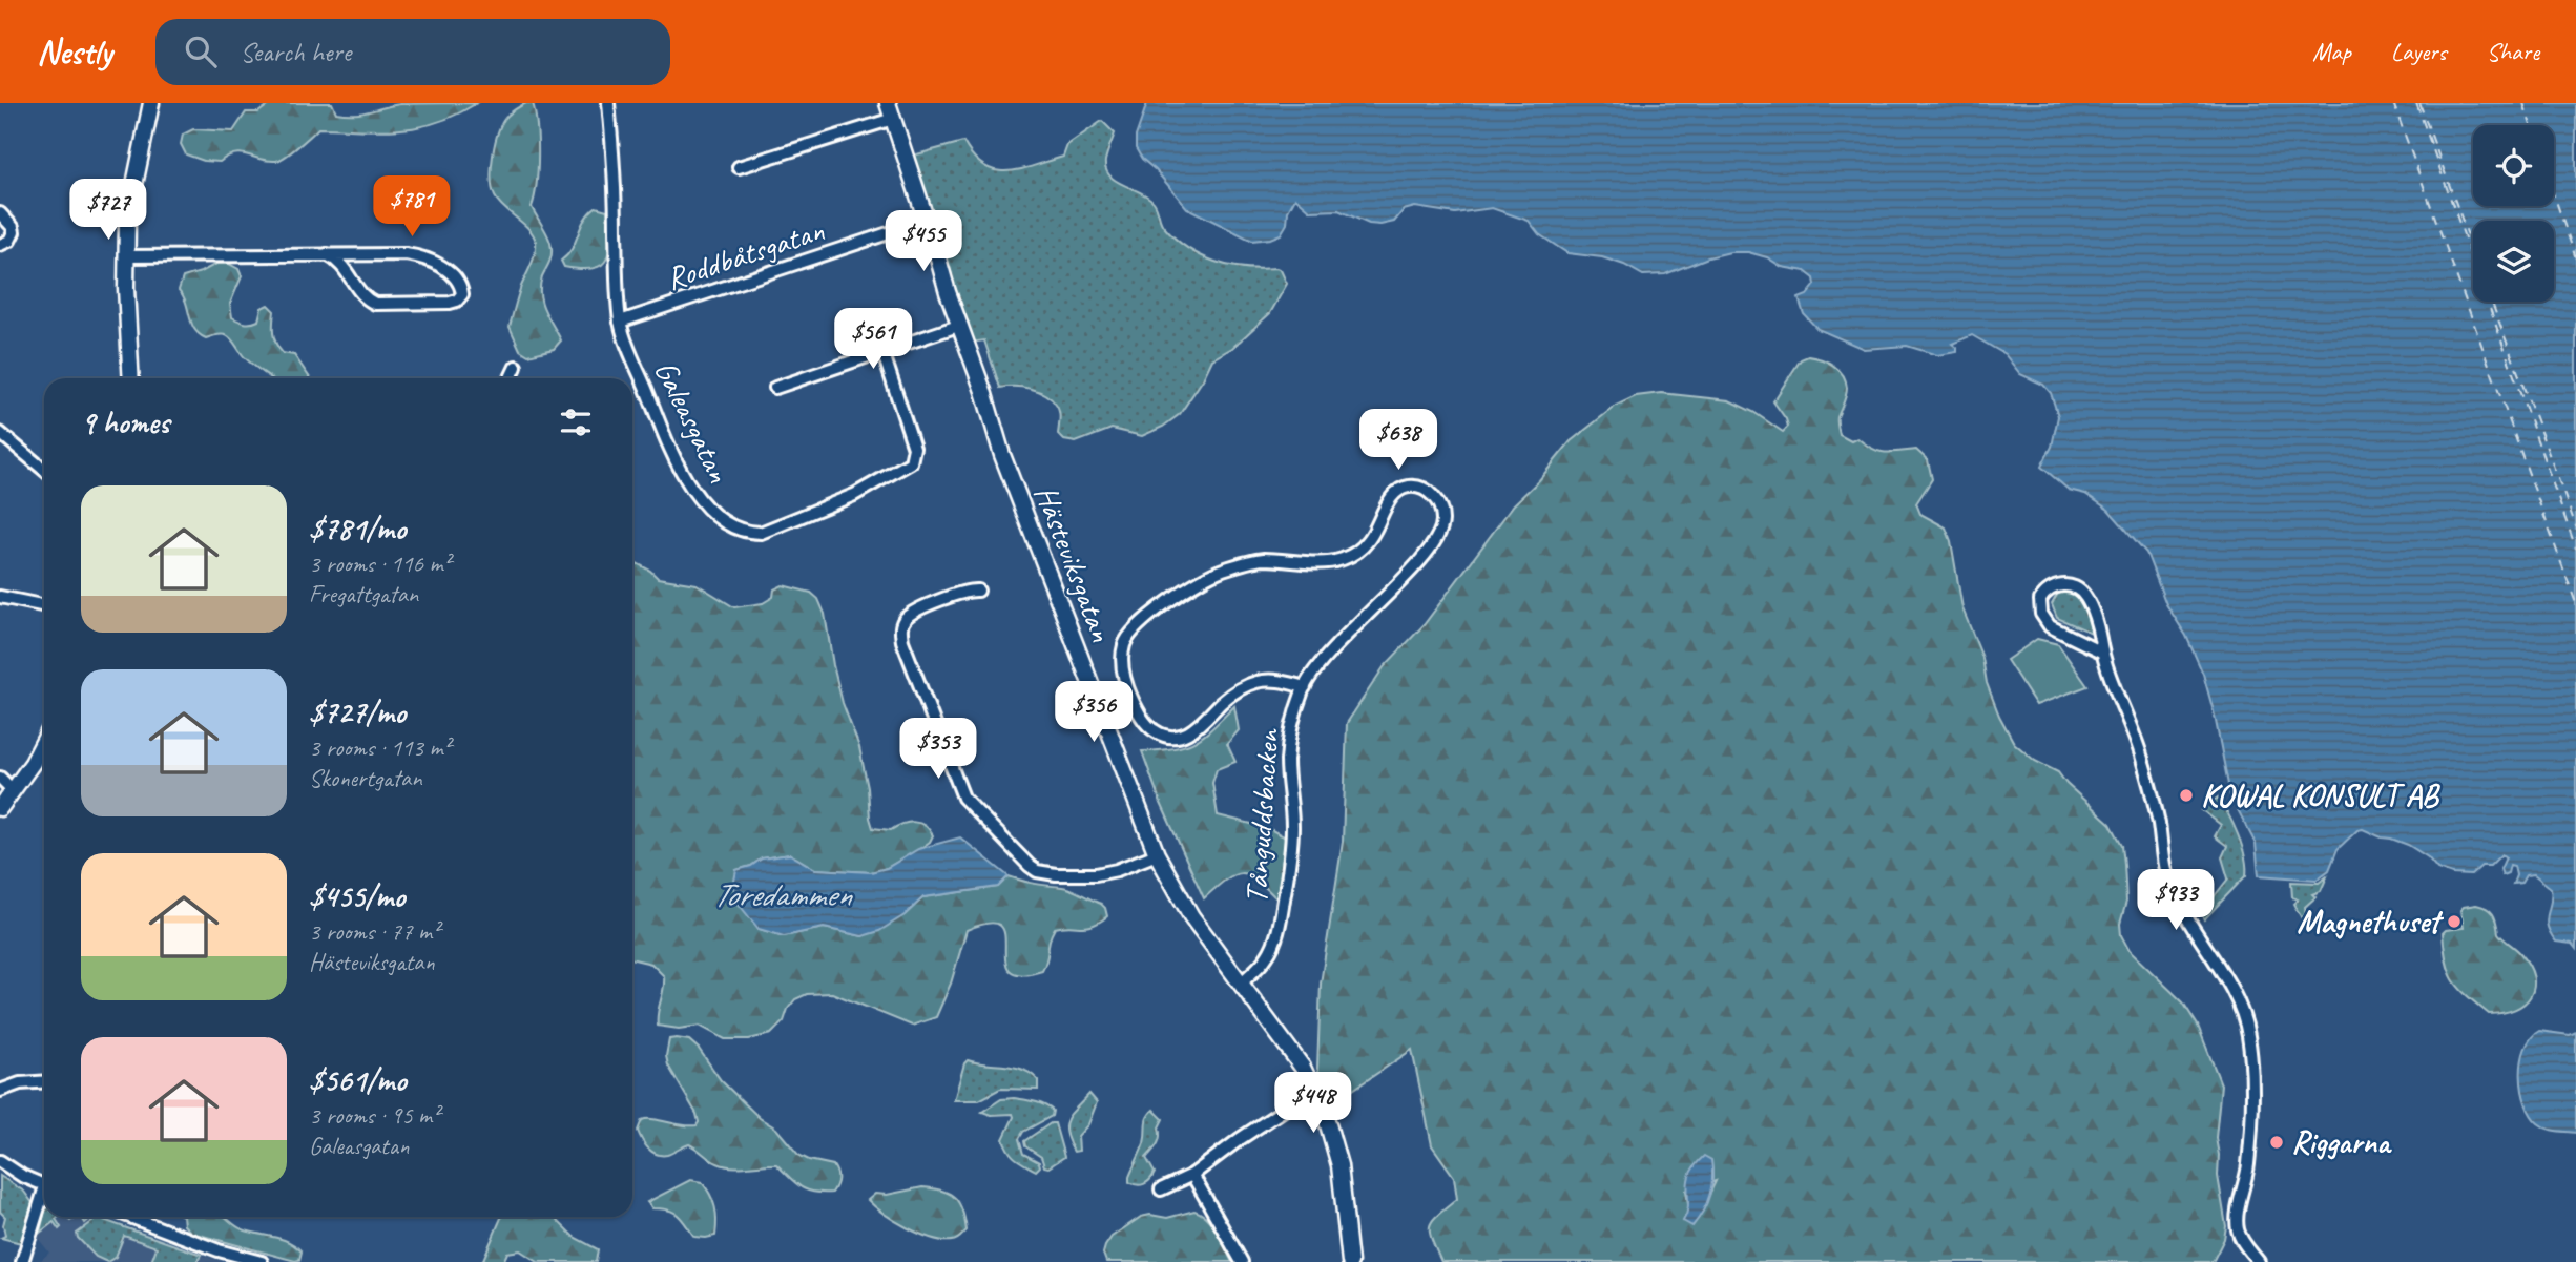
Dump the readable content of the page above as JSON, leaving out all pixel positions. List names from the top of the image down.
{
  "streets": {
    "street": [
      "Roddbåtsgatan",
      "Galeasgatan",
      "Hästeviksgatan",
      "Tånguddsbacken"
    ]
  },
  "crossings": [
    ["Roddbåtsgatan", "Galeasgatan"],
    ["Roddbåtsgatan", "Hästeviksgatan"],
    ["Hästeviksgatan", "Tånguddsbacken"]
  ],
  "water": ["Toredammen"],
  "places": ["KOWAL KONSULT AB", "Magnethuset", "Riggarna"],
  "page": {
    "header": "Nestly",
    "search": "Search here",
    "nav": ["Map", "Layers", "Share"],
    "price": [
      "$781",
      "$727",
      "$455",
      "$561",
      "$638",
      "$356",
      "$353",
      "$933",
      "$448"
    ],
    "heading": "9 homes",
    "list": [
      {
        "name": "$781/mo",
        "note": "3 rooms · 116 m² · Fregattgatan"
      },
      {
        "name": "$727/mo",
        "note": "3 rooms · 113 m² · Skonertgatan"
      },
      {
        "name": "$455/mo",
        "note": "3 rooms · 77 m² · Hästeviksgatan"
      },
      {
        "name": "$561/mo",
        "note": "3 rooms · 95 m² · Galeasgatan"
      }
    ]
  }
}
